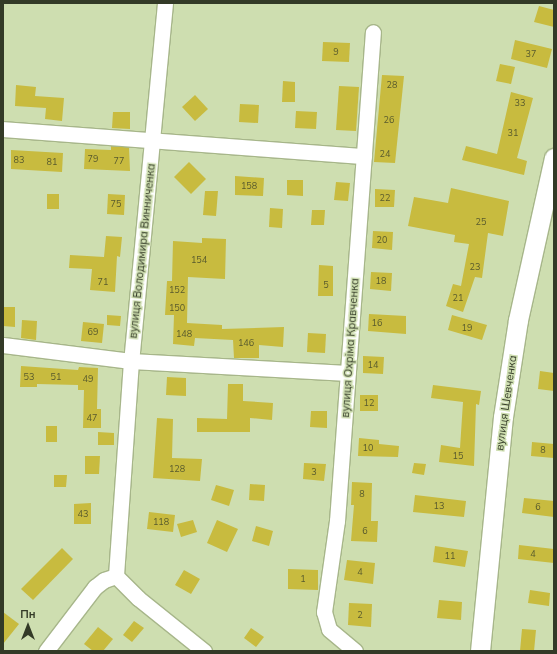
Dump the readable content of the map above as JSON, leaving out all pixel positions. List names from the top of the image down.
{
  "streets": {
    "street": ["вулиця Володимира Винниченка", "вулиця Охріма Кравченка", "вулиця Шевченка"]
  },
  "house_numbers": [
    "9",
    "37",
    "28",
    "33",
    "26",
    "31",
    "24",
    "79",
    "83",
    "77",
    "81",
    "158",
    "22",
    "75",
    "25",
    "20",
    "154",
    "23",
    "18",
    "71",
    "5",
    "152",
    "21",
    "150",
    "16",
    "19",
    "69",
    "148",
    "146",
    "14",
    "53",
    "51",
    "49",
    "12",
    "47",
    "10",
    "8",
    "15",
    "128",
    "3",
    "8",
    "13",
    "6",
    "43",
    "118",
    "6",
    "4",
    "11",
    "4",
    "1",
    "2"
  ],
  "north": "top"
}
